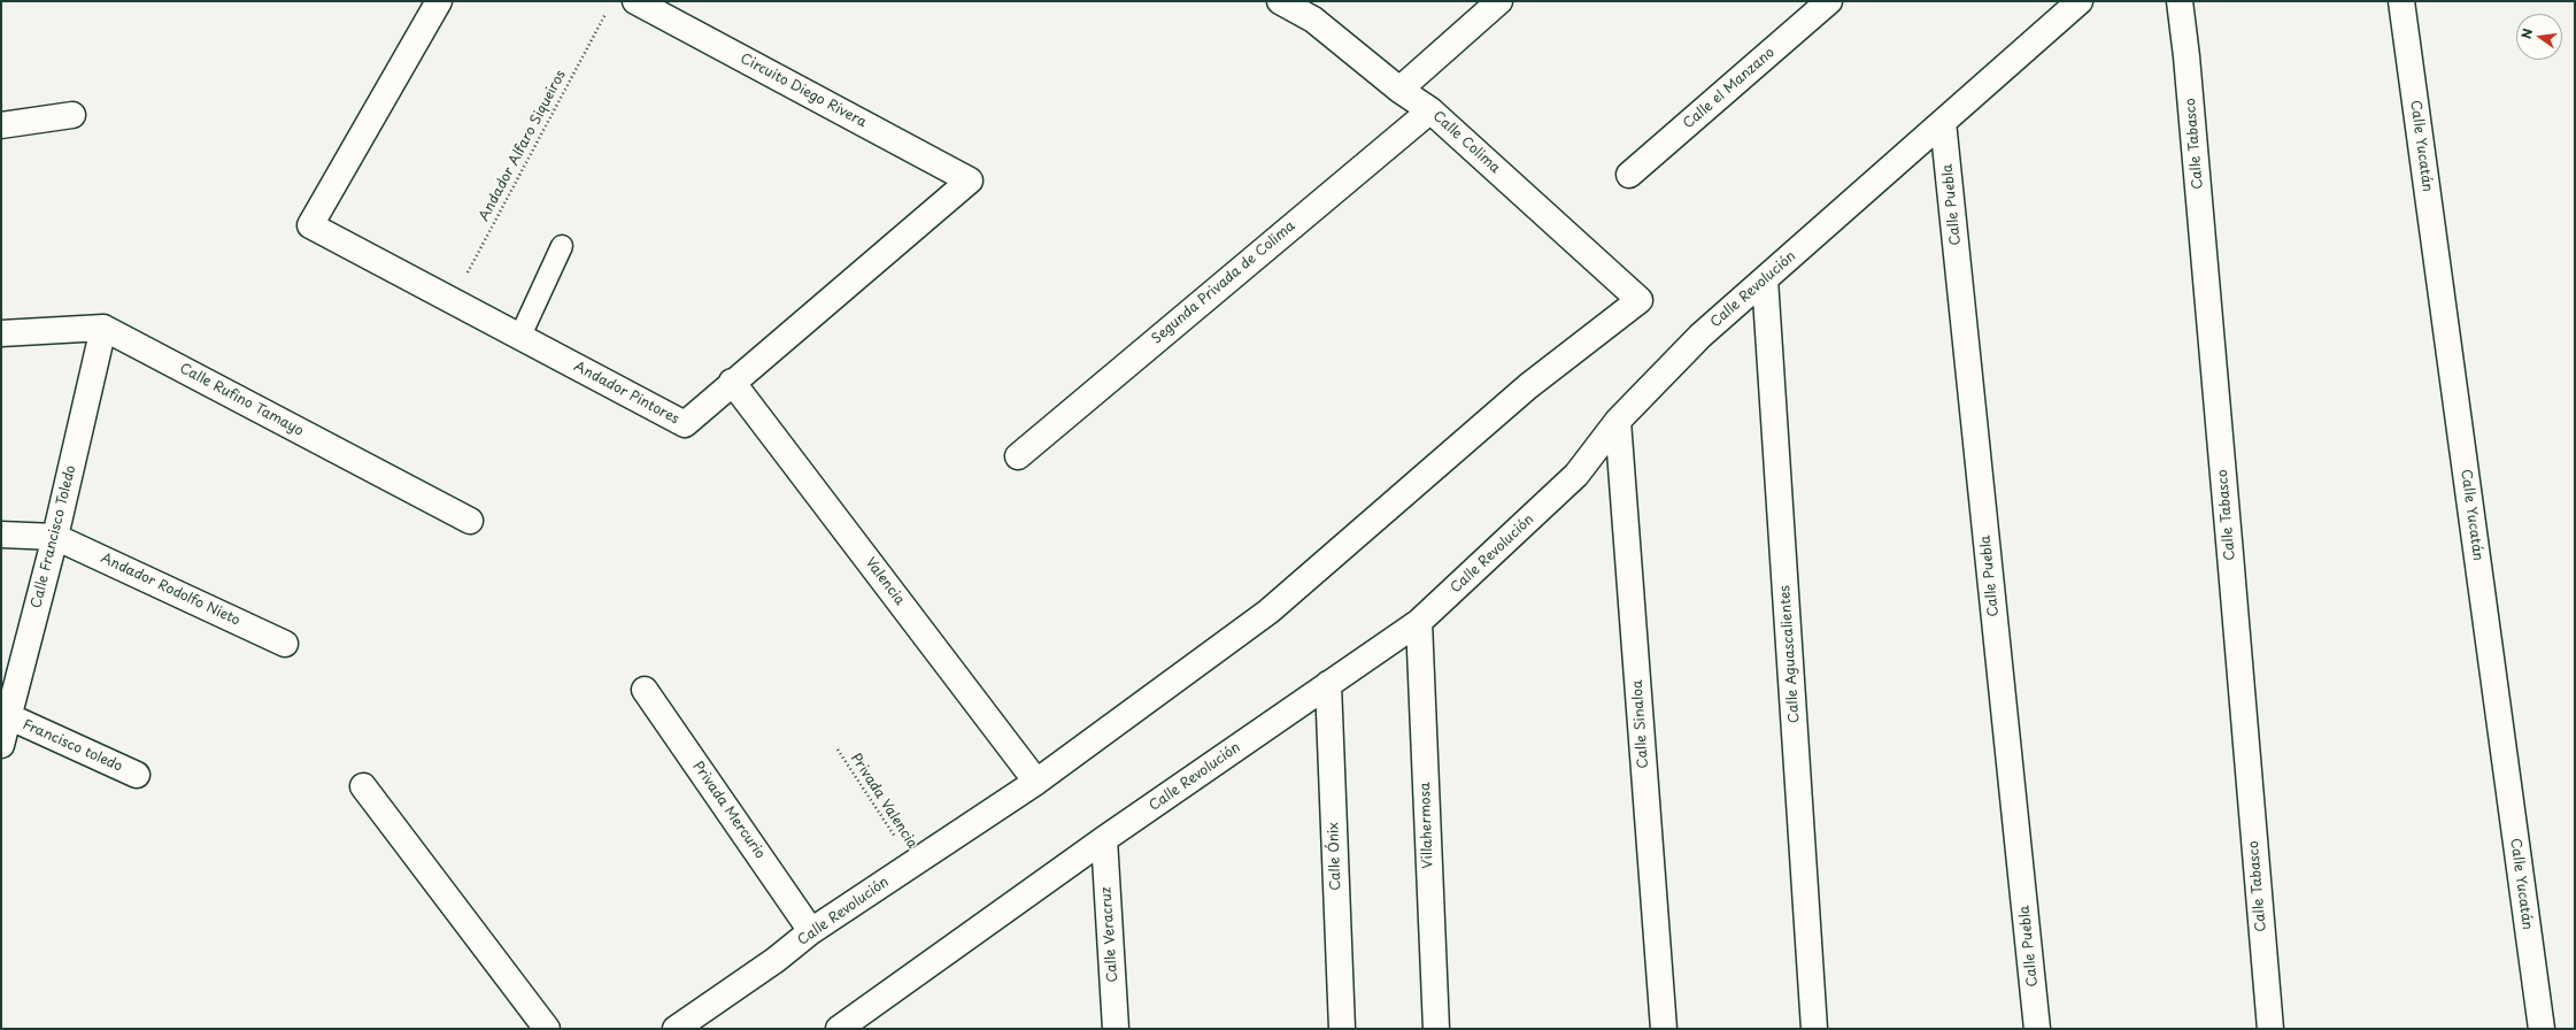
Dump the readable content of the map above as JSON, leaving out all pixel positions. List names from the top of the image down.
{
  "streets": {
    "street": [
      "Calle el Manzano",
      "Circuito Diego Rivera",
      "Calle Colima",
      "Calle Tabasco",
      "Calle Yucatán",
      "Calle Puebla",
      "Segunda Privada de Colima",
      "Calle Revolución",
      "Andador Pintores",
      "Calle Rufino Tamayo",
      "Calle Francisco Toledo",
      "Valencia",
      "Andador Rodolfo Nieto",
      "Calle Aguascalientes",
      "Calle Sinaloa",
      "Francisco toledo",
      "Privada Mercurio",
      "Villahermosa",
      "Calle Ónix",
      "Calle Veracruz"
    ],
    "path": ["Andador Alfaro Siqueiros", "Privada Valencia"]
  },
  "crossings": [
    ["Circuito Diego Rivera", "Andador Pintores"],
    ["Calle Colima", "Segunda Privada de Colima"],
    ["Calle Colima", "Calle Revolución"],
    ["Andador Alfaro Siqueiros", "Andador Pintores"],
    ["Calle Puebla", "Calle Revolución"],
    ["Calle Revolución", "Valencia"],
    ["Calle Revolución", "Calle Aguascalientes"],
    ["Calle Revolución", "Calle Sinaloa"],
    ["Calle Revolución", "Privada Valencia"],
    ["Calle Revolución", "Privada Mercurio"],
    ["Calle Revolución", "Villahermosa"],
    ["Calle Revolución", "Calle Ónix"],
    ["Calle Revolución", "Calle Veracruz"],
    ["Andador Pintores", "Valencia"],
    ["Calle Rufino Tamayo", "Calle Francisco Toledo"],
    ["Calle Francisco Toledo", "Andador Rodolfo Nieto"],
    ["Calle Francisco Toledo", "Francisco toledo"]
  ],
  "north": "left"
}
